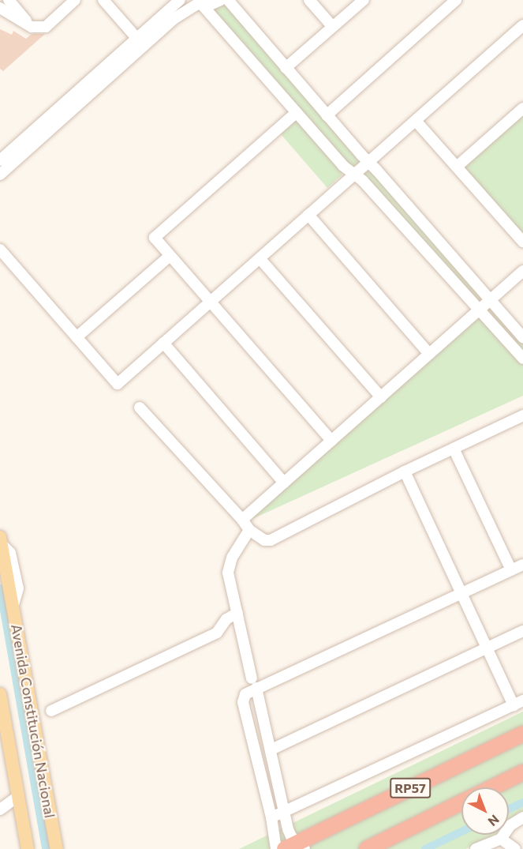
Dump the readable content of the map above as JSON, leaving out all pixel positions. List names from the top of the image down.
{
  "streets": {
    "highway": ["RP57"],
    "main road": ["Avenida Constitución Nacional"]
  },
  "north": "bottom right"
}
